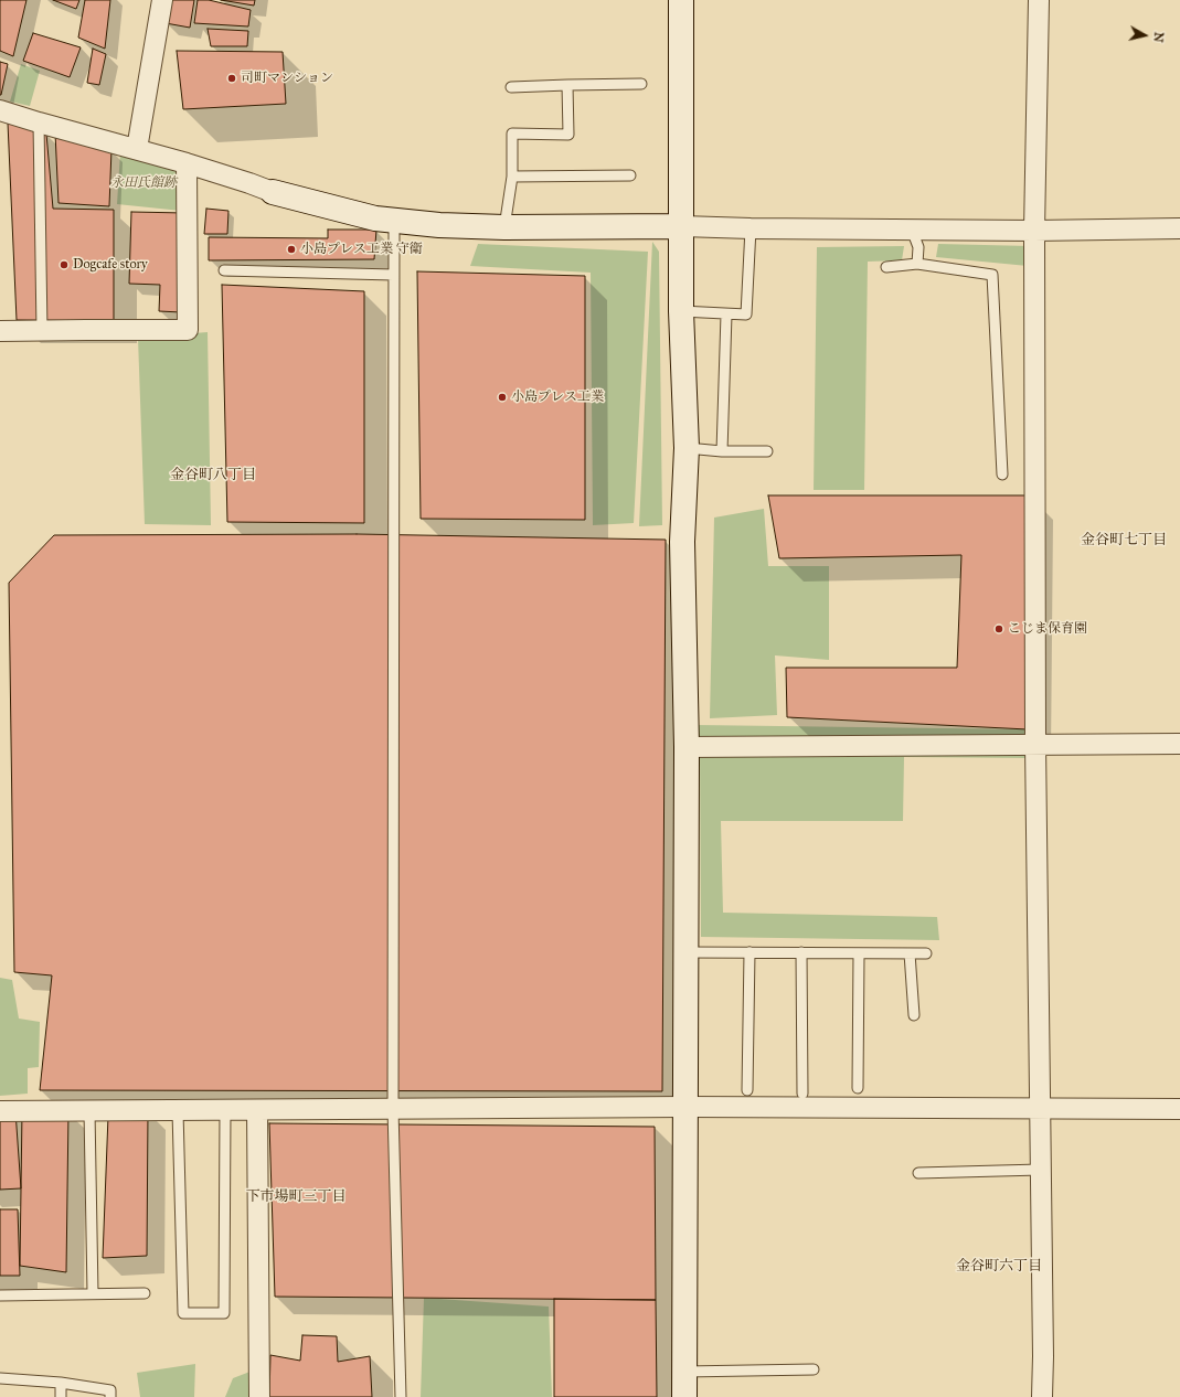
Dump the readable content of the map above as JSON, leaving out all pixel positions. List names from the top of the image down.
{
  "districts": [
    "金谷町八丁目",
    "金谷町七丁目",
    "下市場町三丁目",
    "金谷町六丁目"
  ],
  "parks": ["永田氏館跡"],
  "places": [
    "司町マンション",
    "小島プレス工業 守衛",
    "Dogcafe story",
    "小島プレス工業",
    "こじま保育園"
  ],
  "north": "right"
}
